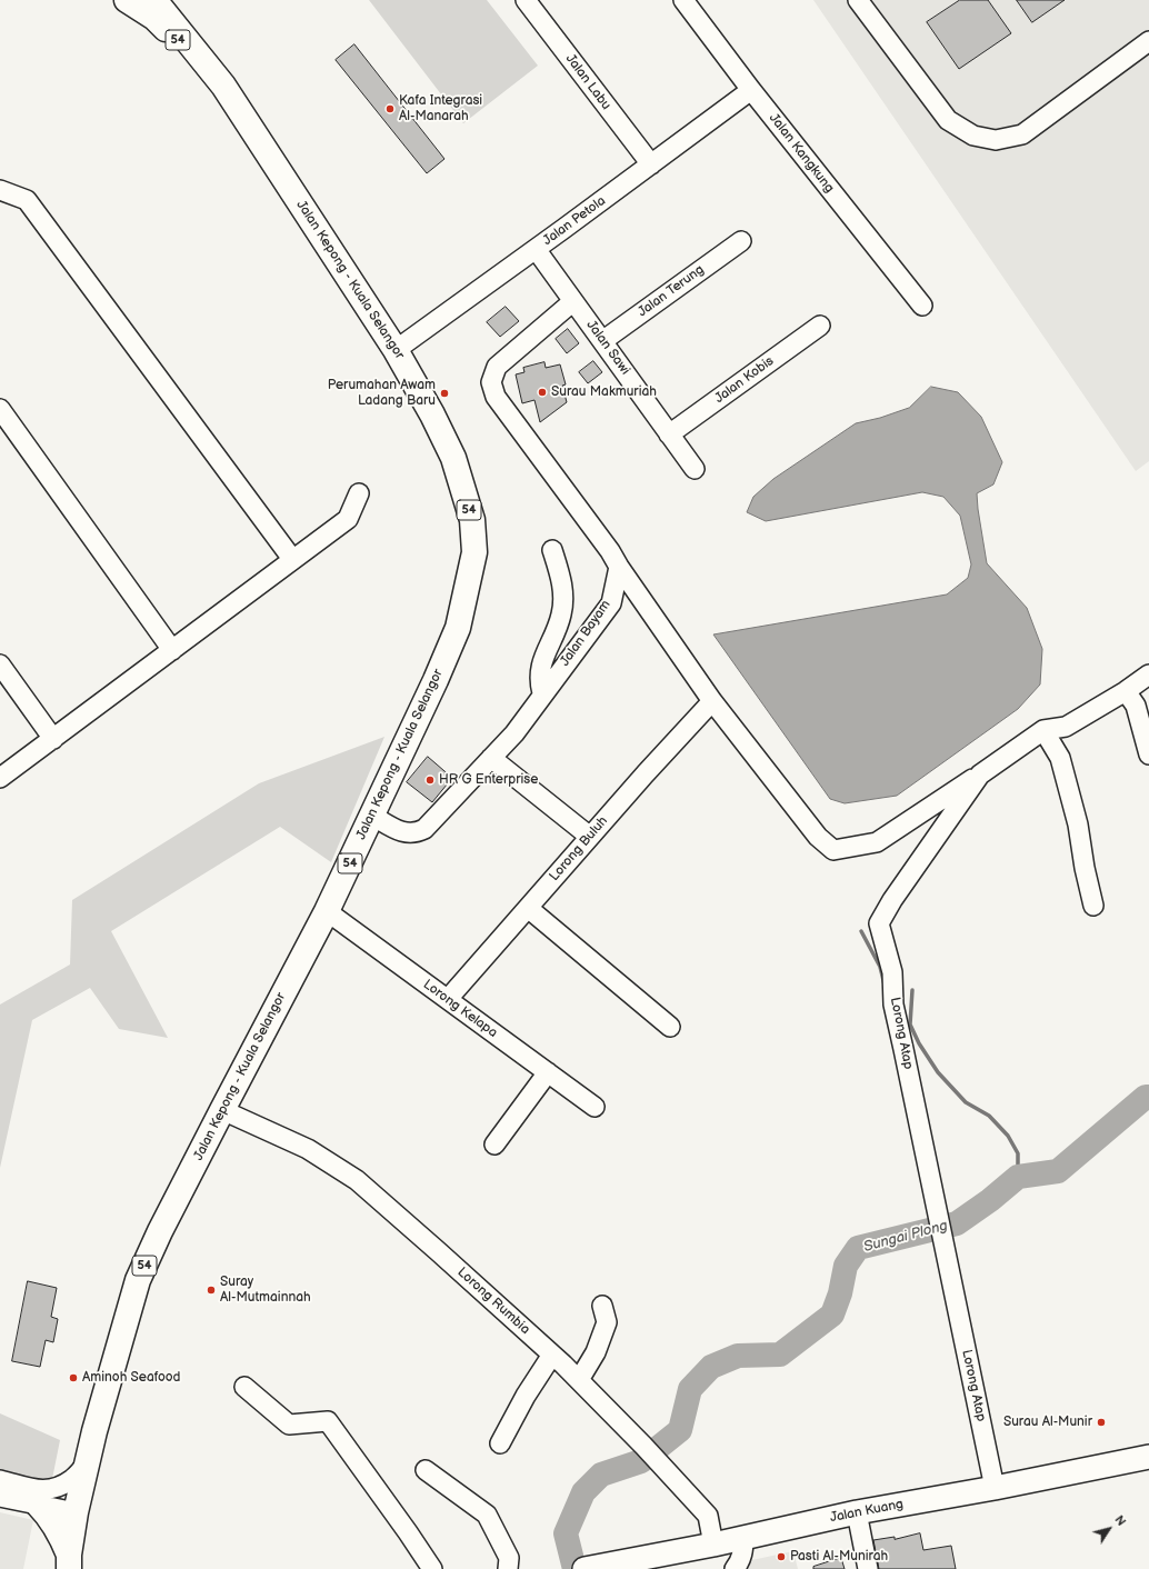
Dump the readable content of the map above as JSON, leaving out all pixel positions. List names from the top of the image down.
{
  "streets": {
    "highway": ["54", "Jalan Kepong - Kuala Selangor"],
    "main road": ["Jalan Kuang"],
    "street": [
      "Jalan Labu",
      "Jalan Kangkung",
      "Jalan Petola",
      "Jalan Terung",
      "Jalan Sawi",
      "Jalan Kobis",
      "Jalan Bayam",
      "Lorong Buluh",
      "Lorong Kelapa",
      "Lorong Atap",
      "Lorong Rumbia"
    ]
  },
  "crossings": [
    ["Jalan Labu", "Jalan Petola"],
    ["Jalan Kangkung", "Jalan Petola"],
    ["Jalan Petola", "Jalan Kepong - Kuala Selangor"],
    ["Jalan Petola", "Jalan Sawi"],
    ["Jalan Kepong - Kuala Selangor", "Jalan Bayam"],
    ["Jalan Kepong - Kuala Selangor", "Lorong Kelapa"],
    ["Jalan Kepong - Kuala Selangor", "Lorong Rumbia"],
    ["Jalan Terung", "Jalan Sawi"],
    ["Jalan Sawi", "Jalan Kobis"],
    ["Lorong Buluh", "Lorong Kelapa"],
    ["Lorong Atap", "Jalan Kuang"],
    ["Lorong Rumbia", "Jalan Kuang"]
  ],
  "water": ["Sungai Plong"],
  "places": [
    "Kafa Integrasi Al-Manarah",
    "Surau Makmuriah",
    "Perumahan Awam Ladang Baru",
    "HR G Enterprise",
    "Suray Al-Mutmainnah",
    "Aminoh Seafood",
    "Surau Al-Munir",
    "Pasti Al-Munirah"
  ],
  "north": "top right"
}
